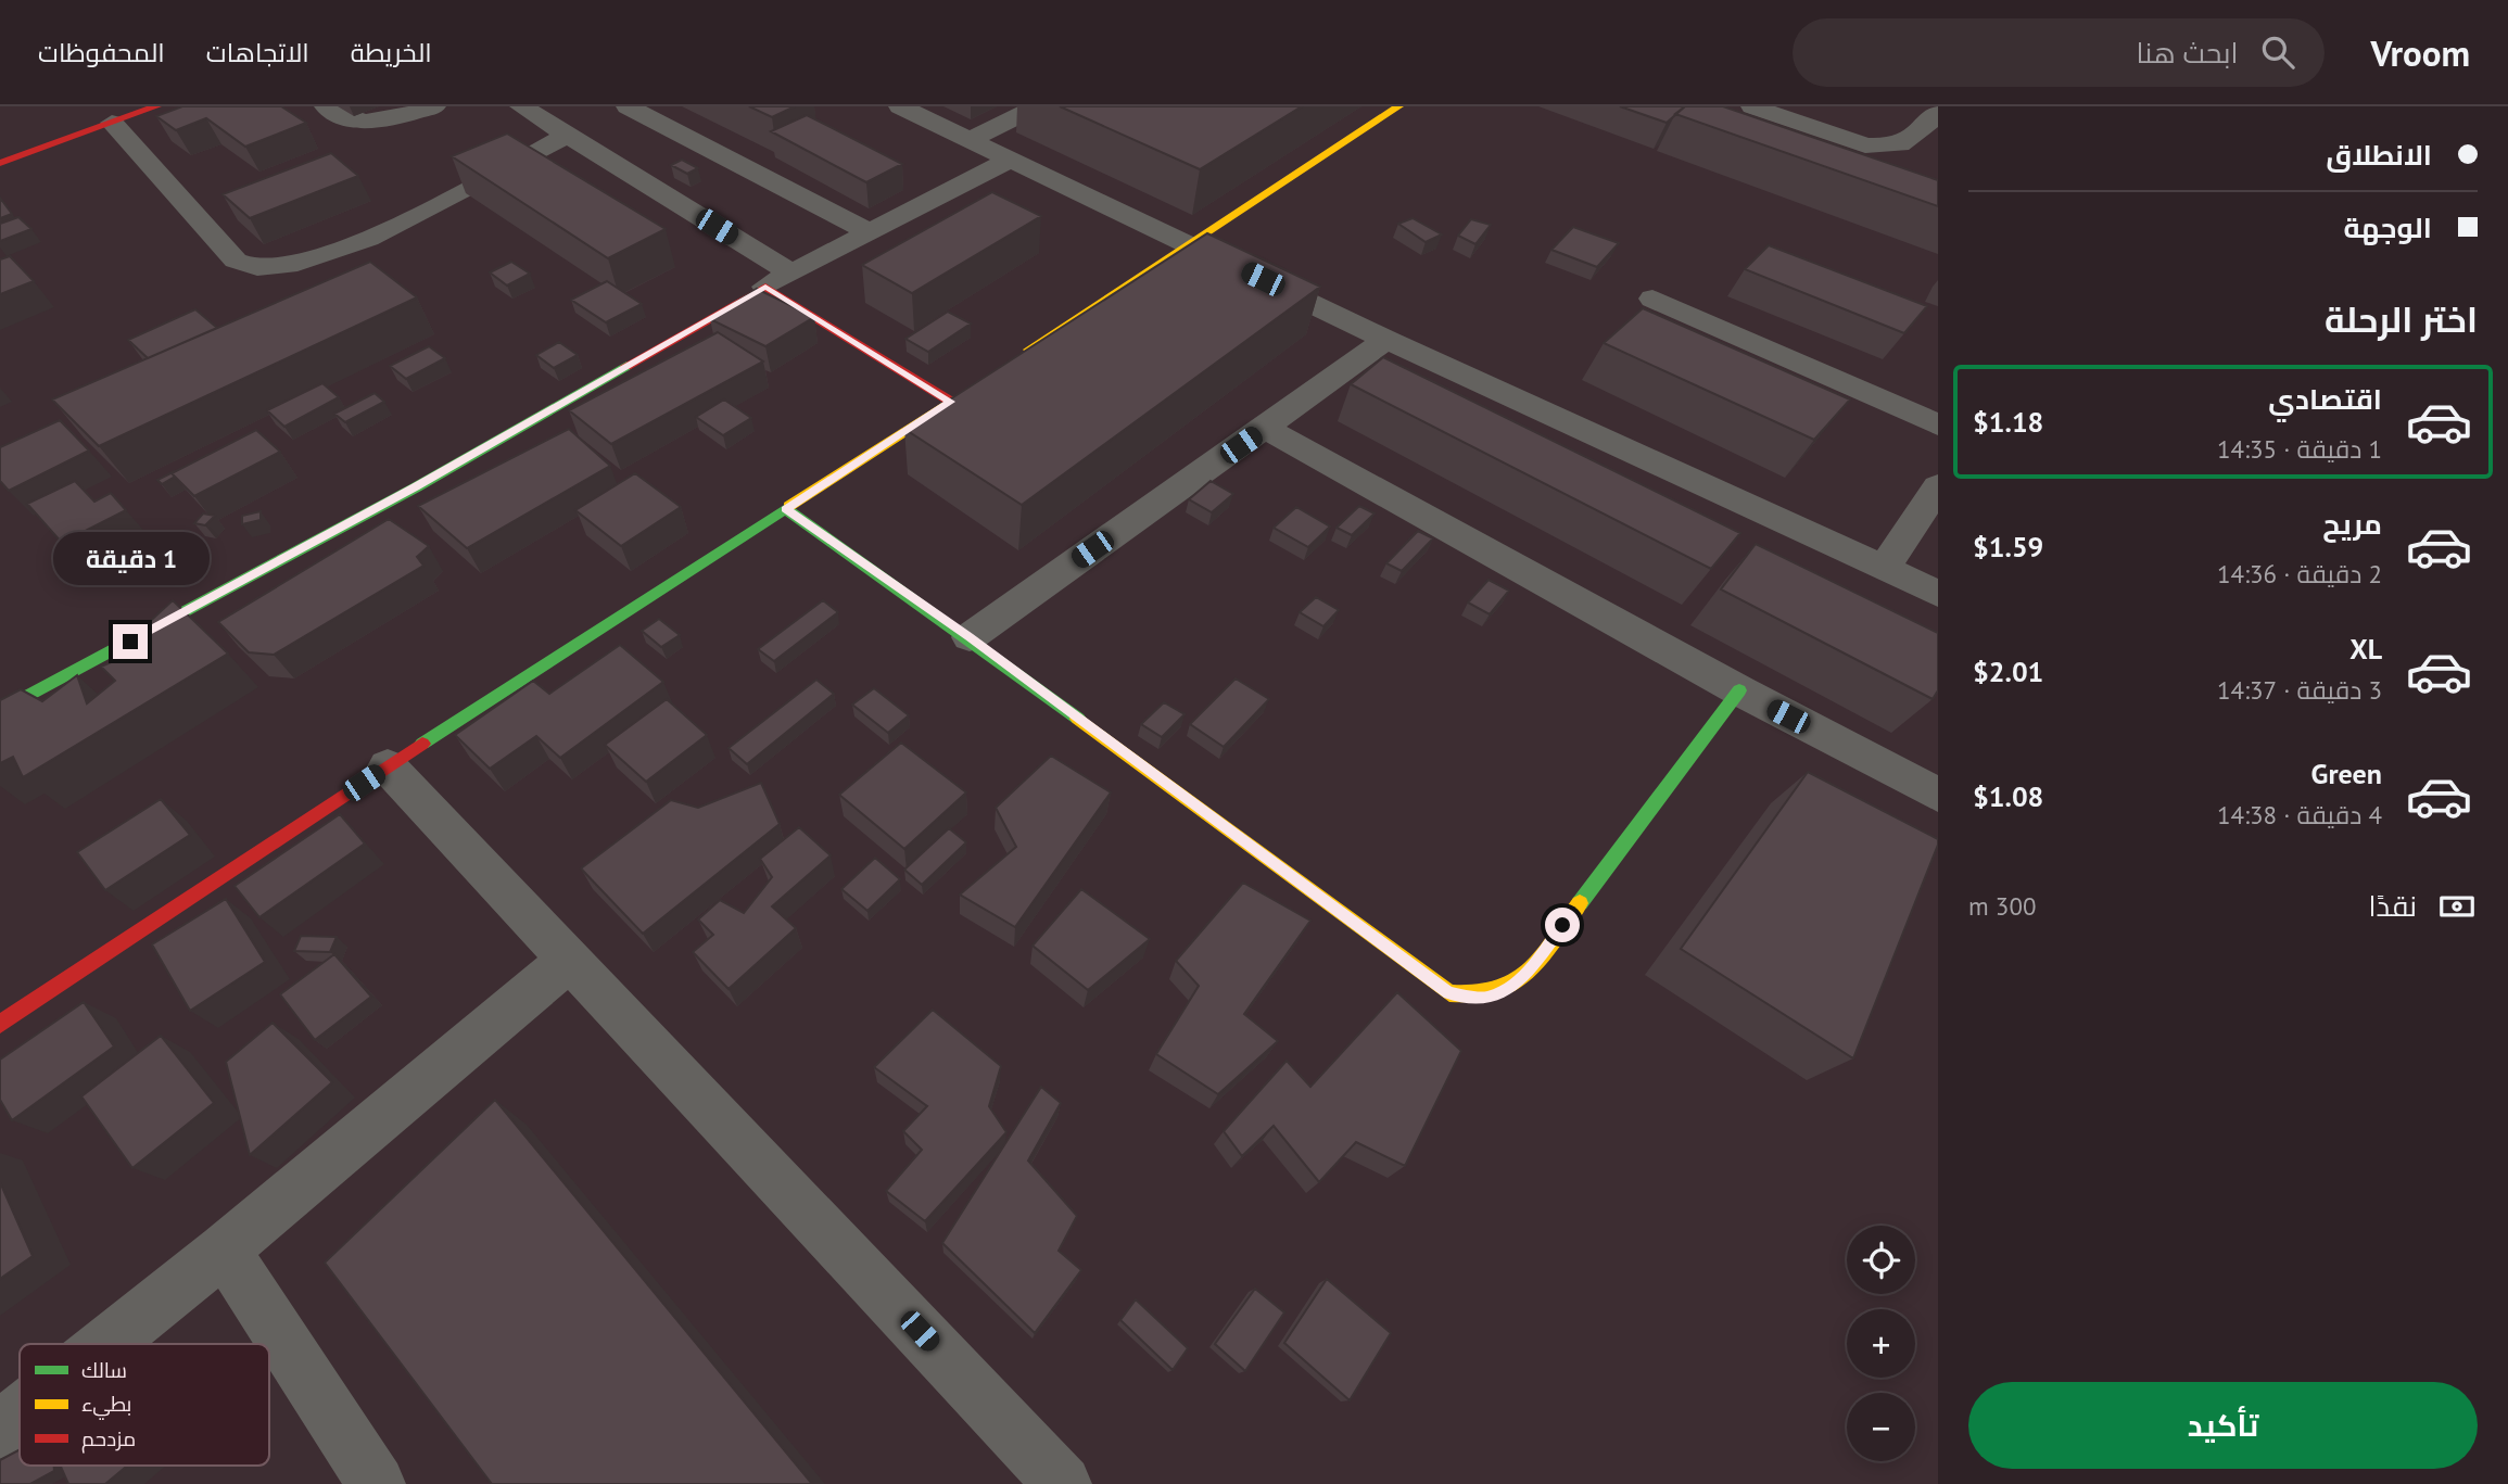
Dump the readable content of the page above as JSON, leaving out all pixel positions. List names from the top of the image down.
{
  "legend": ["سالك", "بطيء", "مزدحم"],
  "page": {
    "header": "Vroom",
    "search": "ابحث هنا",
    "nav": ["الخريطة", "الاتجاهات", "المحفوظات"],
    "banner": ["الانطلاق", "الوجهة"],
    "heading": "اختر الرحلة",
    "list": [
      {
        "name": "اقتصادي",
        "note": "1 دقيقة · 14:35",
        "value": "$1.18"
      },
      {
        "name": "مريح",
        "note": "2 دقيقة · 14:36",
        "value": "$1.59"
      },
      {
        "name": "XL",
        "note": "3 دقيقة · 14:37",
        "value": "$2.01"
      },
      {
        "name": "Green",
        "note": "4 دقيقة · 14:38",
        "value": "$1.08"
      }
    ],
    "bubble": "1 دقيقة",
    "pay": ["نقدًا", "300 m"],
    "map_buttons": ["+", "−"],
    "buttons": "تأكيد"
  }
}
